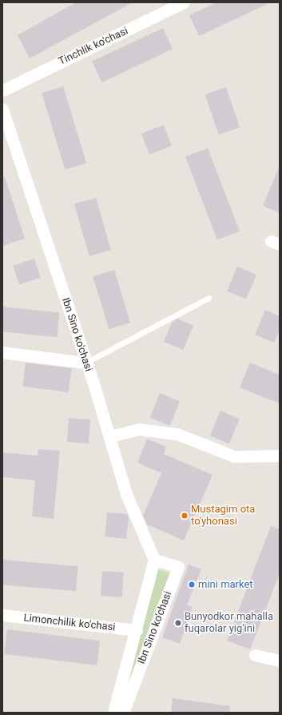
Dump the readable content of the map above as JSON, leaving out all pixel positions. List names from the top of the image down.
{
  "streets": {
    "street": ["Tinchlik ko'chasi", "Ibn Sino ko'chasi", "Limonchilik ko'chasi"]
  },
  "crossings": [
    ["Ibn Sino ko'chasi", "Limonchilik ko'chasi"]
  ],
  "places": ["Mustagim ota to'yhonasi", "mini market", "Bunyodkor mahalla fuqarolar yig'ini"]
}
